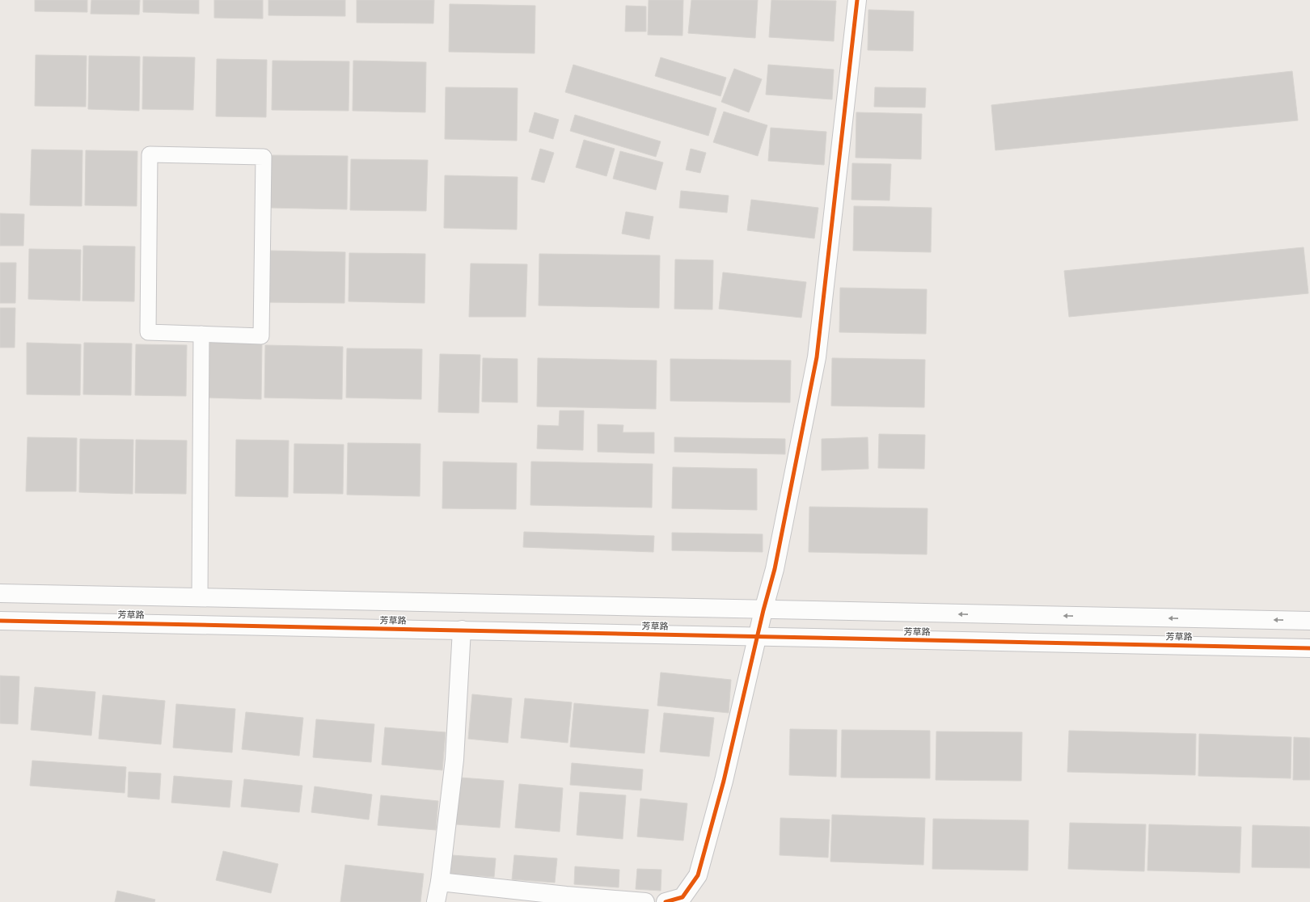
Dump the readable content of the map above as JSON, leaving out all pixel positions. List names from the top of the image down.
{
  "streets": {
    "street": ["芳草路"]
  }
}
